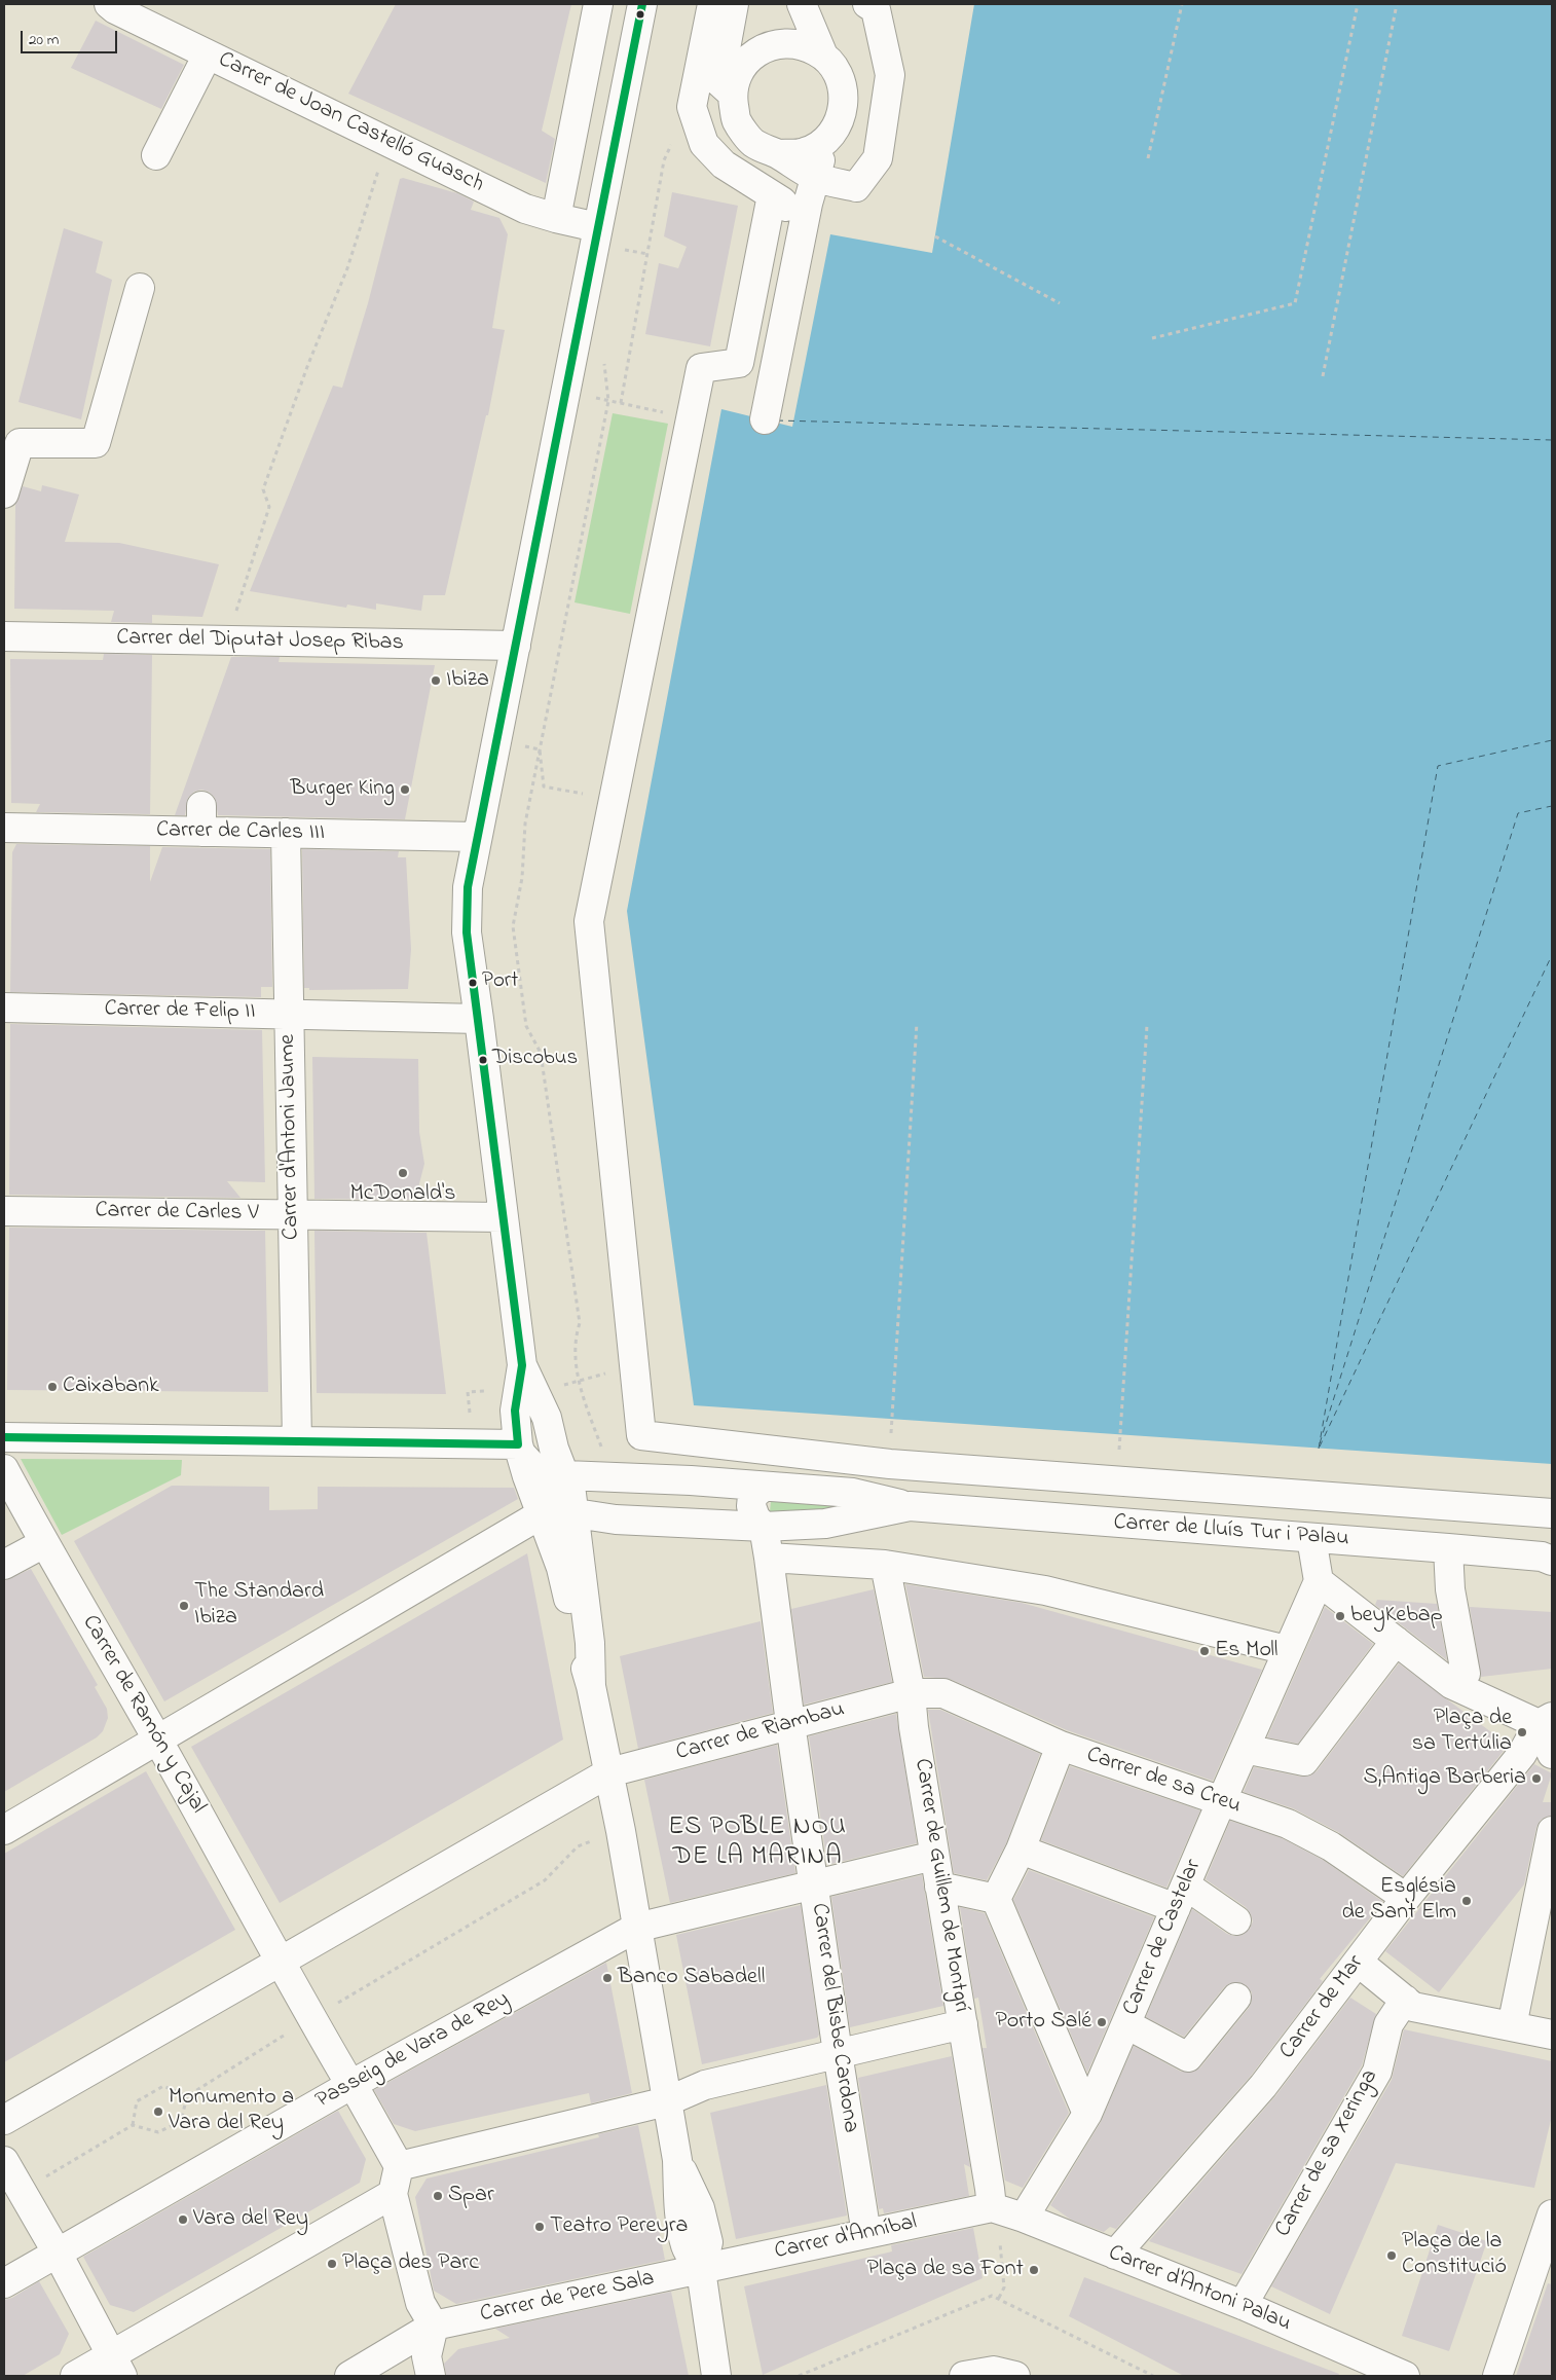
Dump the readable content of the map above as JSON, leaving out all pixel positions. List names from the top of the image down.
{
  "streets": {
    "street": [
      "Carrer de Joan Castelló Guasch",
      "Carrer del Diputat Josep Ribas",
      "Carrer de Carles III",
      "Carrer de Felip II",
      "Carrer d'Antoni Jaume",
      "Carrer de Carles V",
      "Carrer de Lluís Tur i Palau",
      "Carrer de Ramón y Cajal",
      "Carrer de Riambau",
      "Carrer de sa Creu",
      "Carrer de Guillem de Montgrí",
      "Carrer de Castelar",
      "Carrer de Mar",
      "Carrer del Bisbe Cardona",
      "Passeig de Vara de Rey",
      "Carrer de sa Xeringa",
      "Carrer d'Anníbal",
      "Carrer d'Antoni Palau",
      "Carrer de Pere Sala"
    ]
  },
  "crossings": [
    ["Carrer de Carles III", "Carrer d'Antoni Jaume"],
    ["Carrer de Felip II", "Carrer d'Antoni Jaume"],
    ["Carrer d'Antoni Jaume", "Carrer de Carles V"],
    ["Carrer de Lluís Tur i Palau", "Carrer de Castelar"],
    ["Carrer de Lluís Tur i Palau", "Carrer del Bisbe Cardona"],
    ["Carrer de Ramón y Cajal", "Passeig de Vara de Rey"],
    ["Carrer de Riambau", "Carrer de sa Creu"],
    ["Carrer de Riambau", "Carrer de Guillem de Montgrí"],
    ["Carrer de Riambau", "Carrer del Bisbe Cardona"],
    ["Carrer de sa Creu", "Carrer de Guillem de Montgrí"],
    ["Carrer de sa Creu", "Carrer de Castelar"],
    ["Carrer de sa Creu", "Carrer de Mar"],
    ["Carrer de Guillem de Montgrí", "Carrer de Castelar"],
    ["Carrer de Guillem de Montgrí", "Passeig de Vara de Rey"],
    ["Carrer de Guillem de Montgrí", "Carrer d'Anníbal"],
    ["Carrer de Guillem de Montgrí", "Carrer d'Antoni Palau"],
    ["Carrer de Castelar", "Carrer d'Anníbal"],
    ["Carrer de Castelar", "Carrer d'Antoni Palau"],
    ["Carrer de Mar", "Carrer d'Antoni Palau"],
    ["Carrer del Bisbe Cardona", "Passeig de Vara de Rey"],
    ["Carrer del Bisbe Cardona", "Carrer d'Anníbal"],
    ["Carrer de sa Xeringa", "Carrer d'Antoni Palau"],
    ["Carrer d'Anníbal", "Carrer d'Antoni Palau"],
    ["Carrer d'Anníbal", "Carrer de Pere Sala"]
  ],
  "districts": ["ES POBLE NOU DE LA MARINA"],
  "places": [
    "Ibiza",
    "Burger King",
    "Port",
    "Discobus",
    "McDonald's",
    "Caixabank",
    "The Standard Ibiza",
    "beyKebap",
    "Es Moll",
    "Plaça de sa Tertúlia",
    "S,Antiga Barberia",
    "Església de Sant Elm",
    "Banco Sabadell",
    "Porto Salé",
    "Monumento a Vara del Rey",
    "Spar",
    "Vara del Rey",
    "Teatro Pereyra",
    "Plaça de la Constitució",
    "Plaça des Parc",
    "Plaça de sa Font"
  ],
  "scale_bar": "20 m"
}
